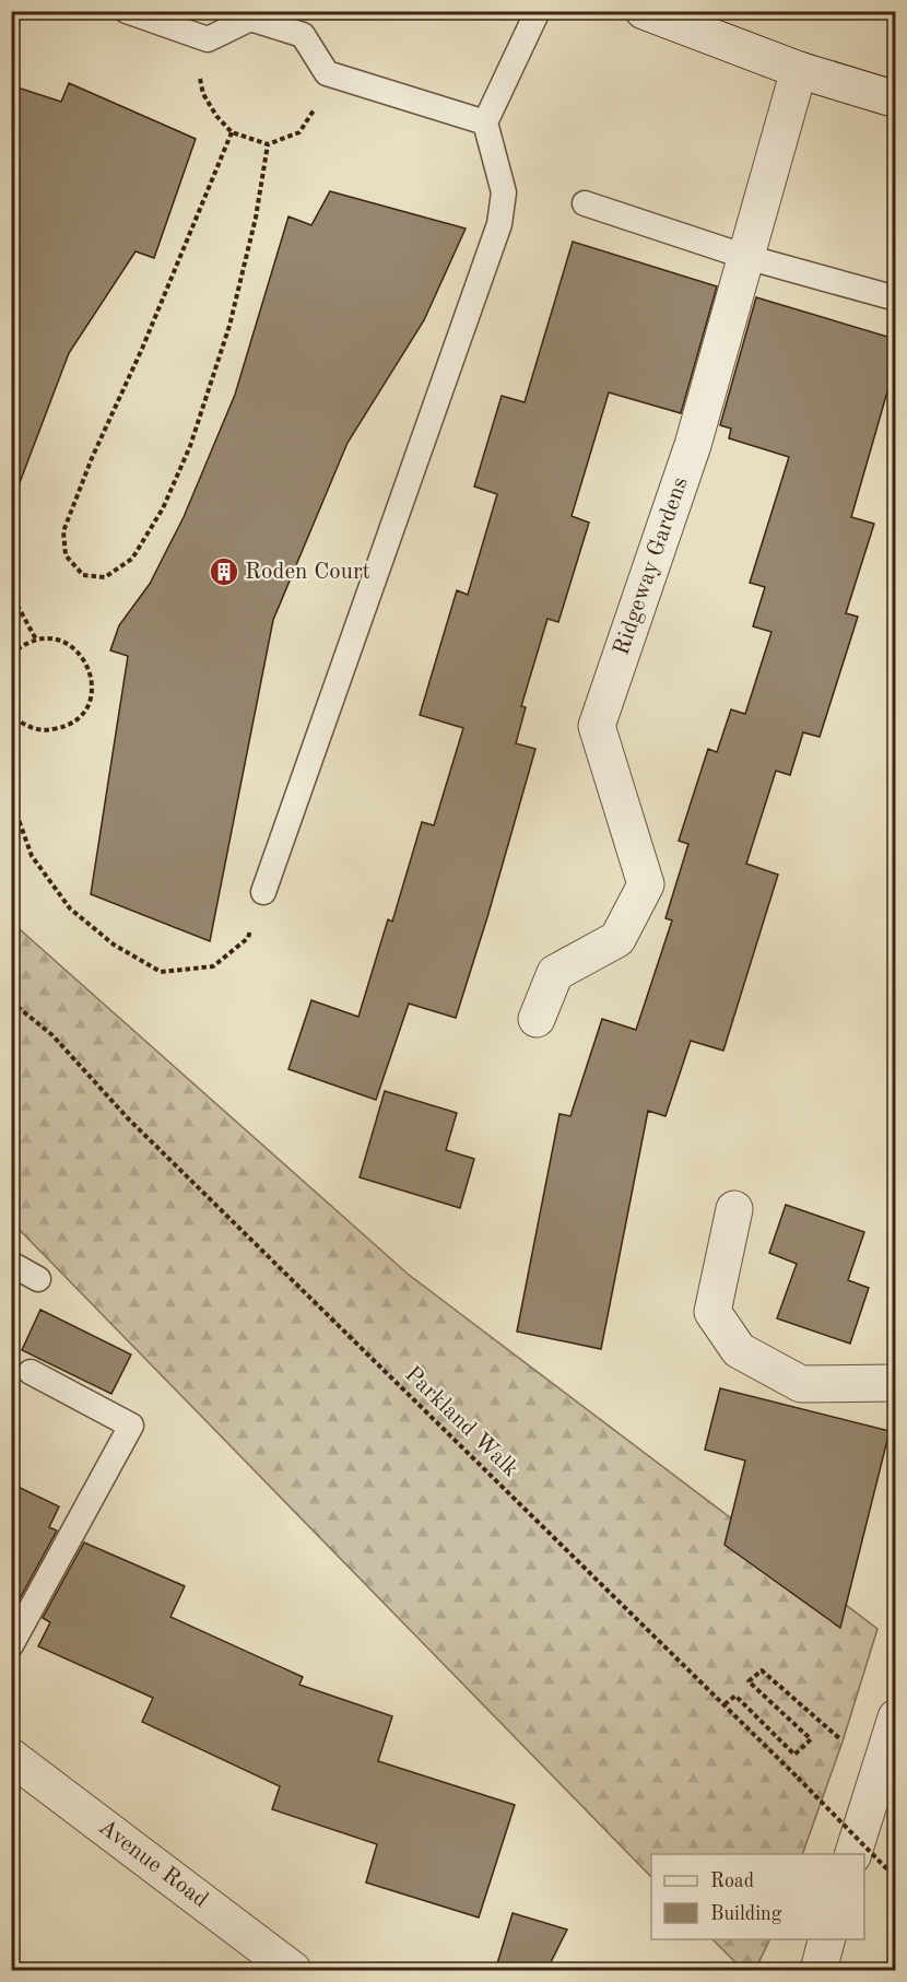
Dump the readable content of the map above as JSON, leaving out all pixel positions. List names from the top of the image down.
{
  "streets": {
    "street": ["Ridgeway Gardens", "Avenue Road"],
    "path": ["Parkland Walk"]
  },
  "places": {
    "building": ["Roden Court"]
  },
  "legend": ["Road", "Building"]
}
